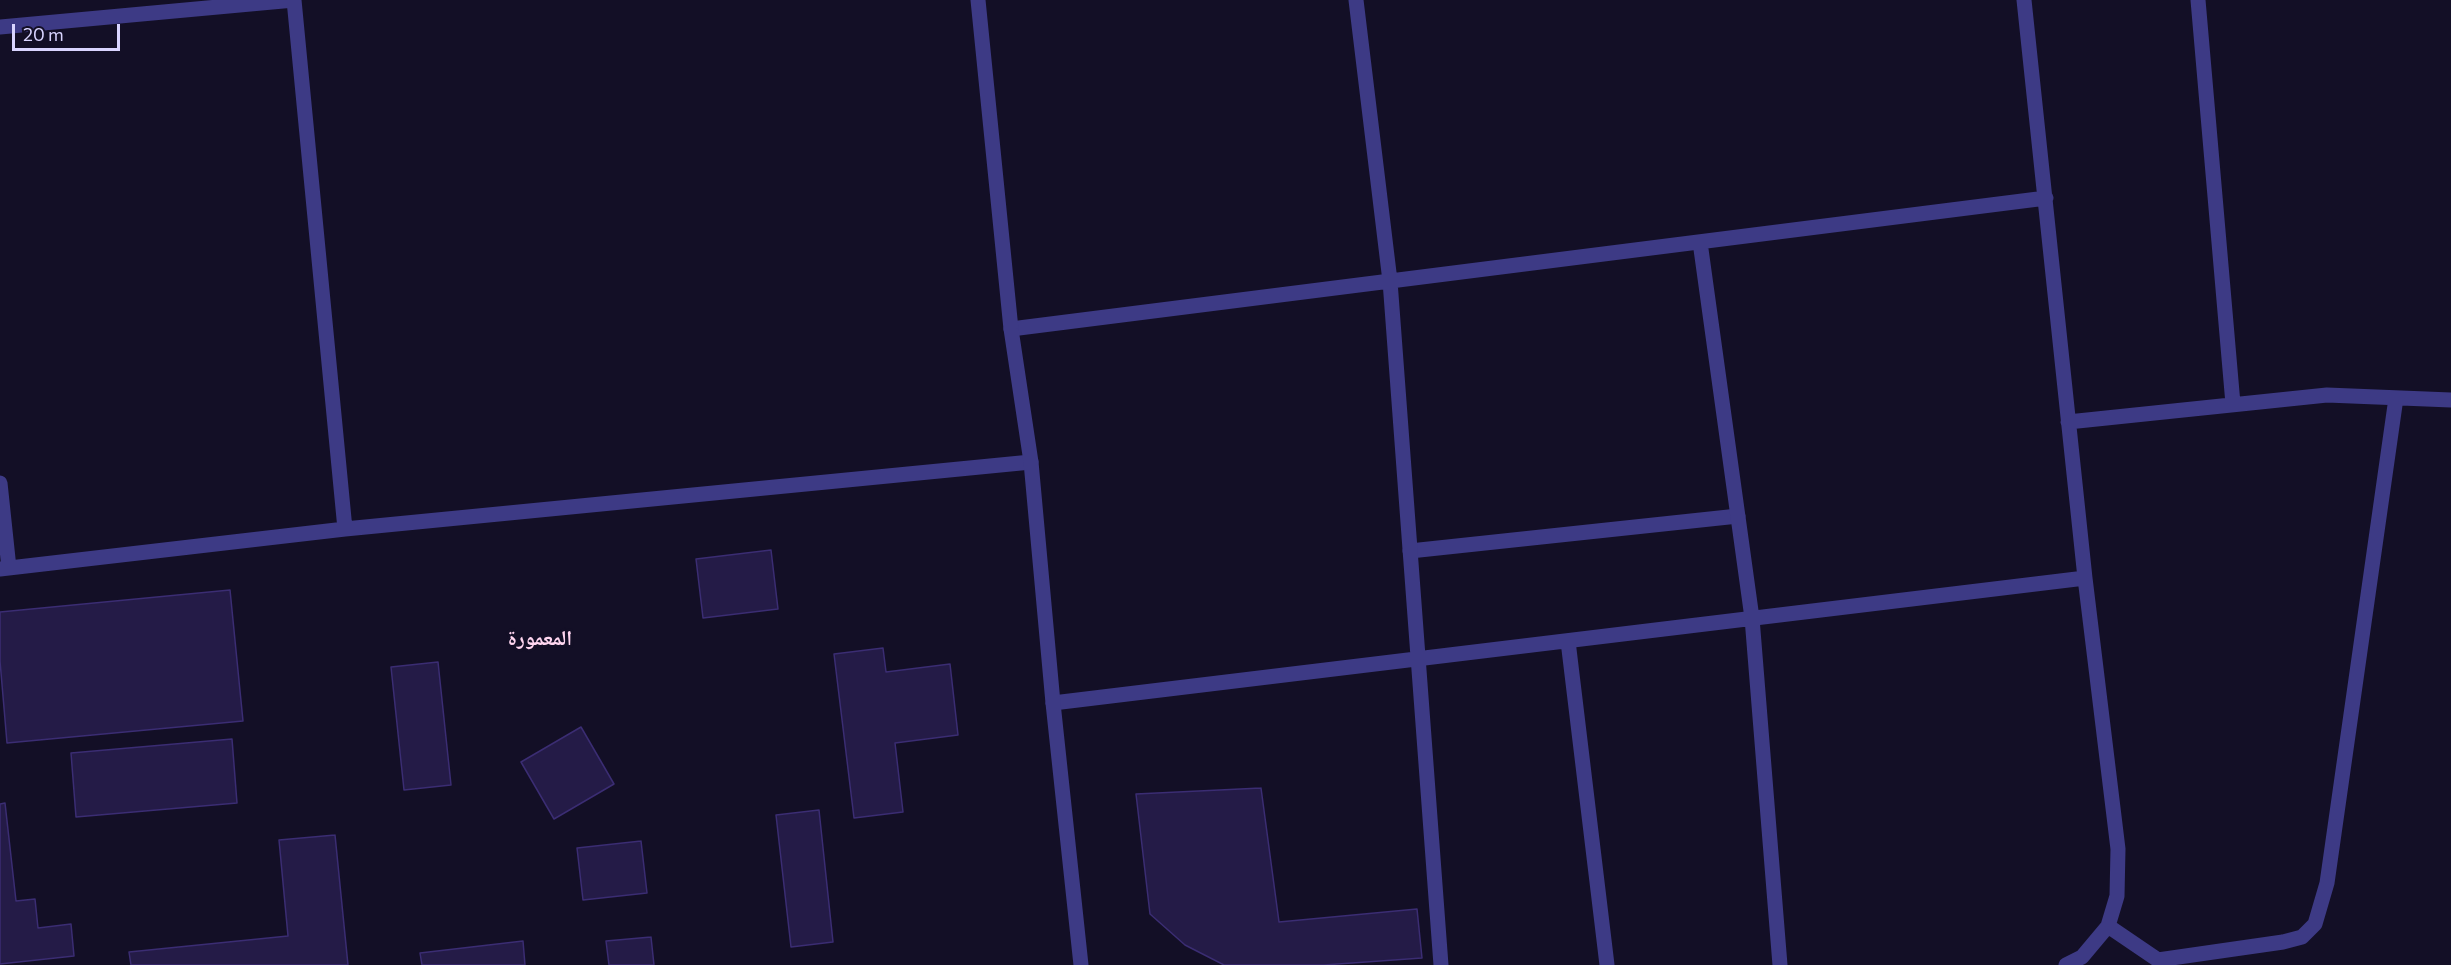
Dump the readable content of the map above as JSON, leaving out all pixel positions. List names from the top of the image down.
{
  "districts": ["المعمورة"],
  "scale_bar": "20 m"
}
